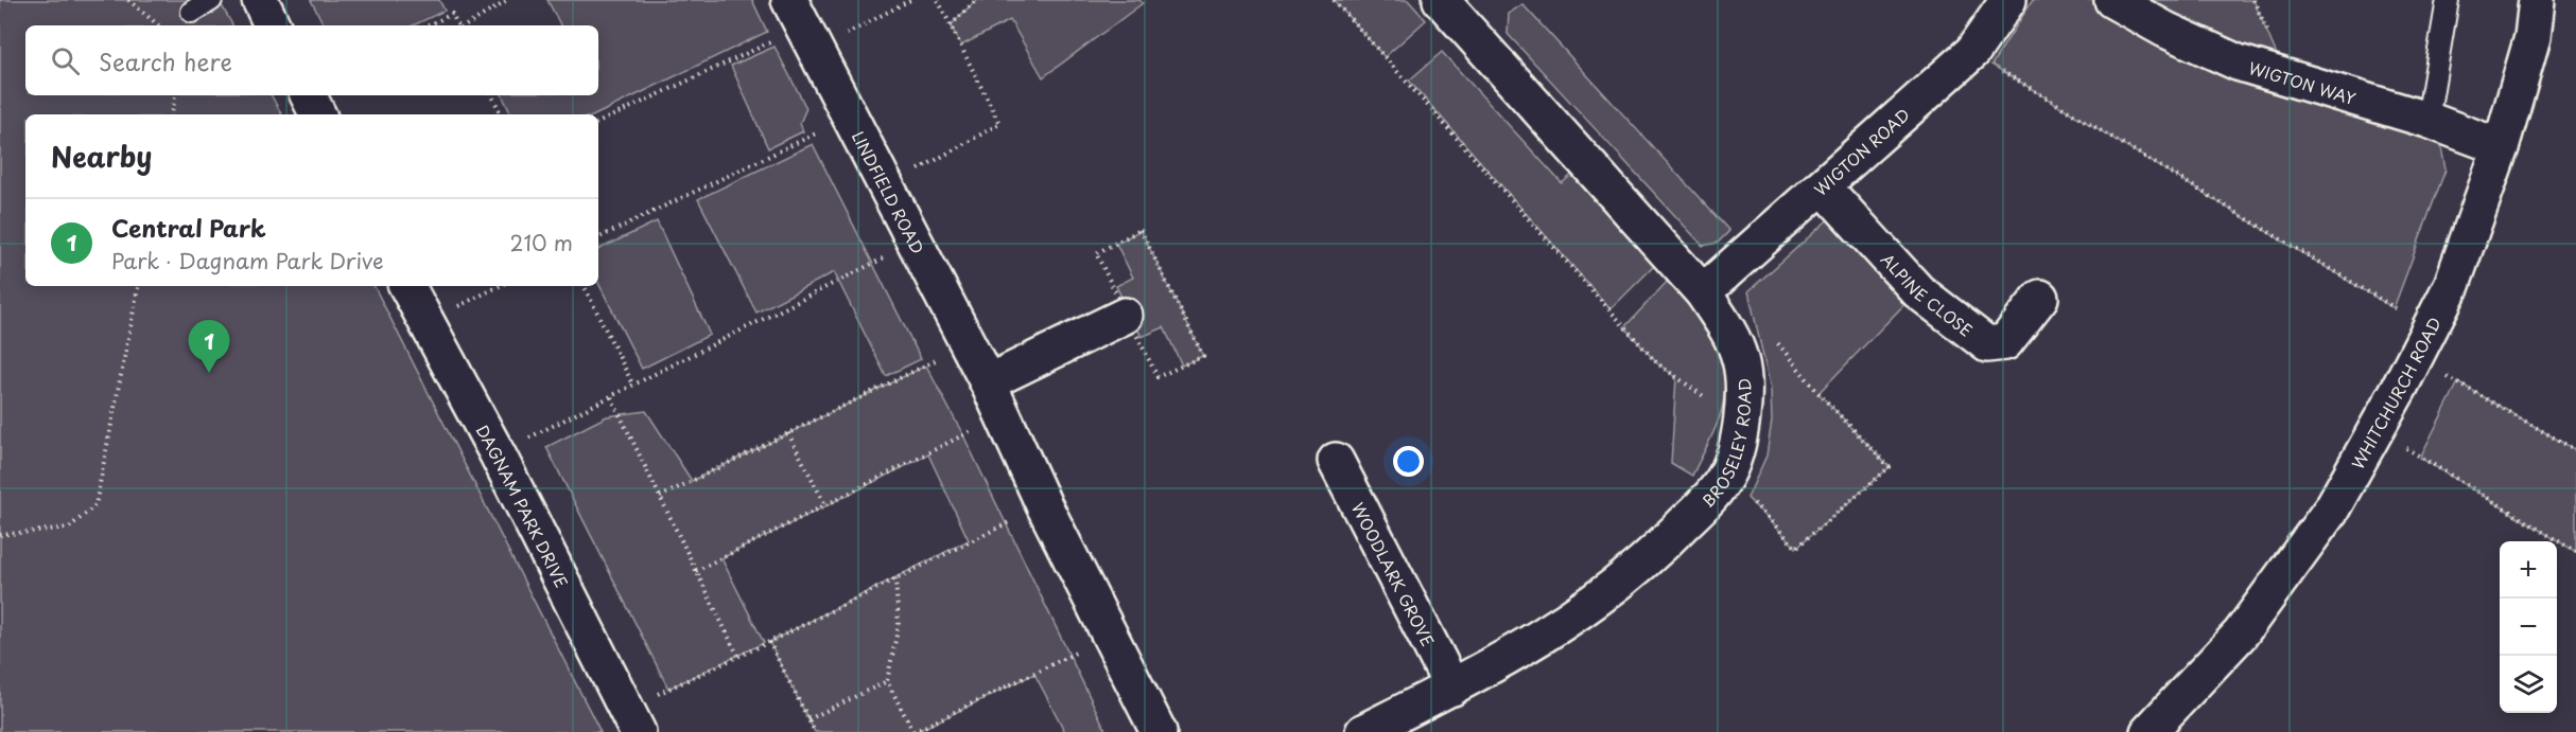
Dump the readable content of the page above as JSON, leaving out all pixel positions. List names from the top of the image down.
{
  "streets": {
    "street": [
      "WIGTON WAY",
      "WIGTON ROAD",
      "LINDFIELD ROAD",
      "ALPINE CLOSE",
      "WHITCHURCH ROAD",
      "BROSELEY ROAD",
      "DAGNAM PARK DRIVE",
      "WOODLARK GROVE"
    ]
  },
  "crossings": [
    ["WIGTON WAY", "WHITCHURCH ROAD"],
    ["WIGTON ROAD", "ALPINE CLOSE"],
    ["WIGTON ROAD", "BROSELEY ROAD"],
    ["BROSELEY ROAD", "WOODLARK GROVE"]
  ],
  "page": {
    "search": "Search here",
    "heading": "Nearby",
    "list": [
      {
        "mark": "1",
        "name": "Central Park",
        "note": "Park · Dagnam Park Drive",
        "value": "210 m"
      }
    ],
    "pins": "1",
    "map_buttons": ["+", "−"]
  }
}
